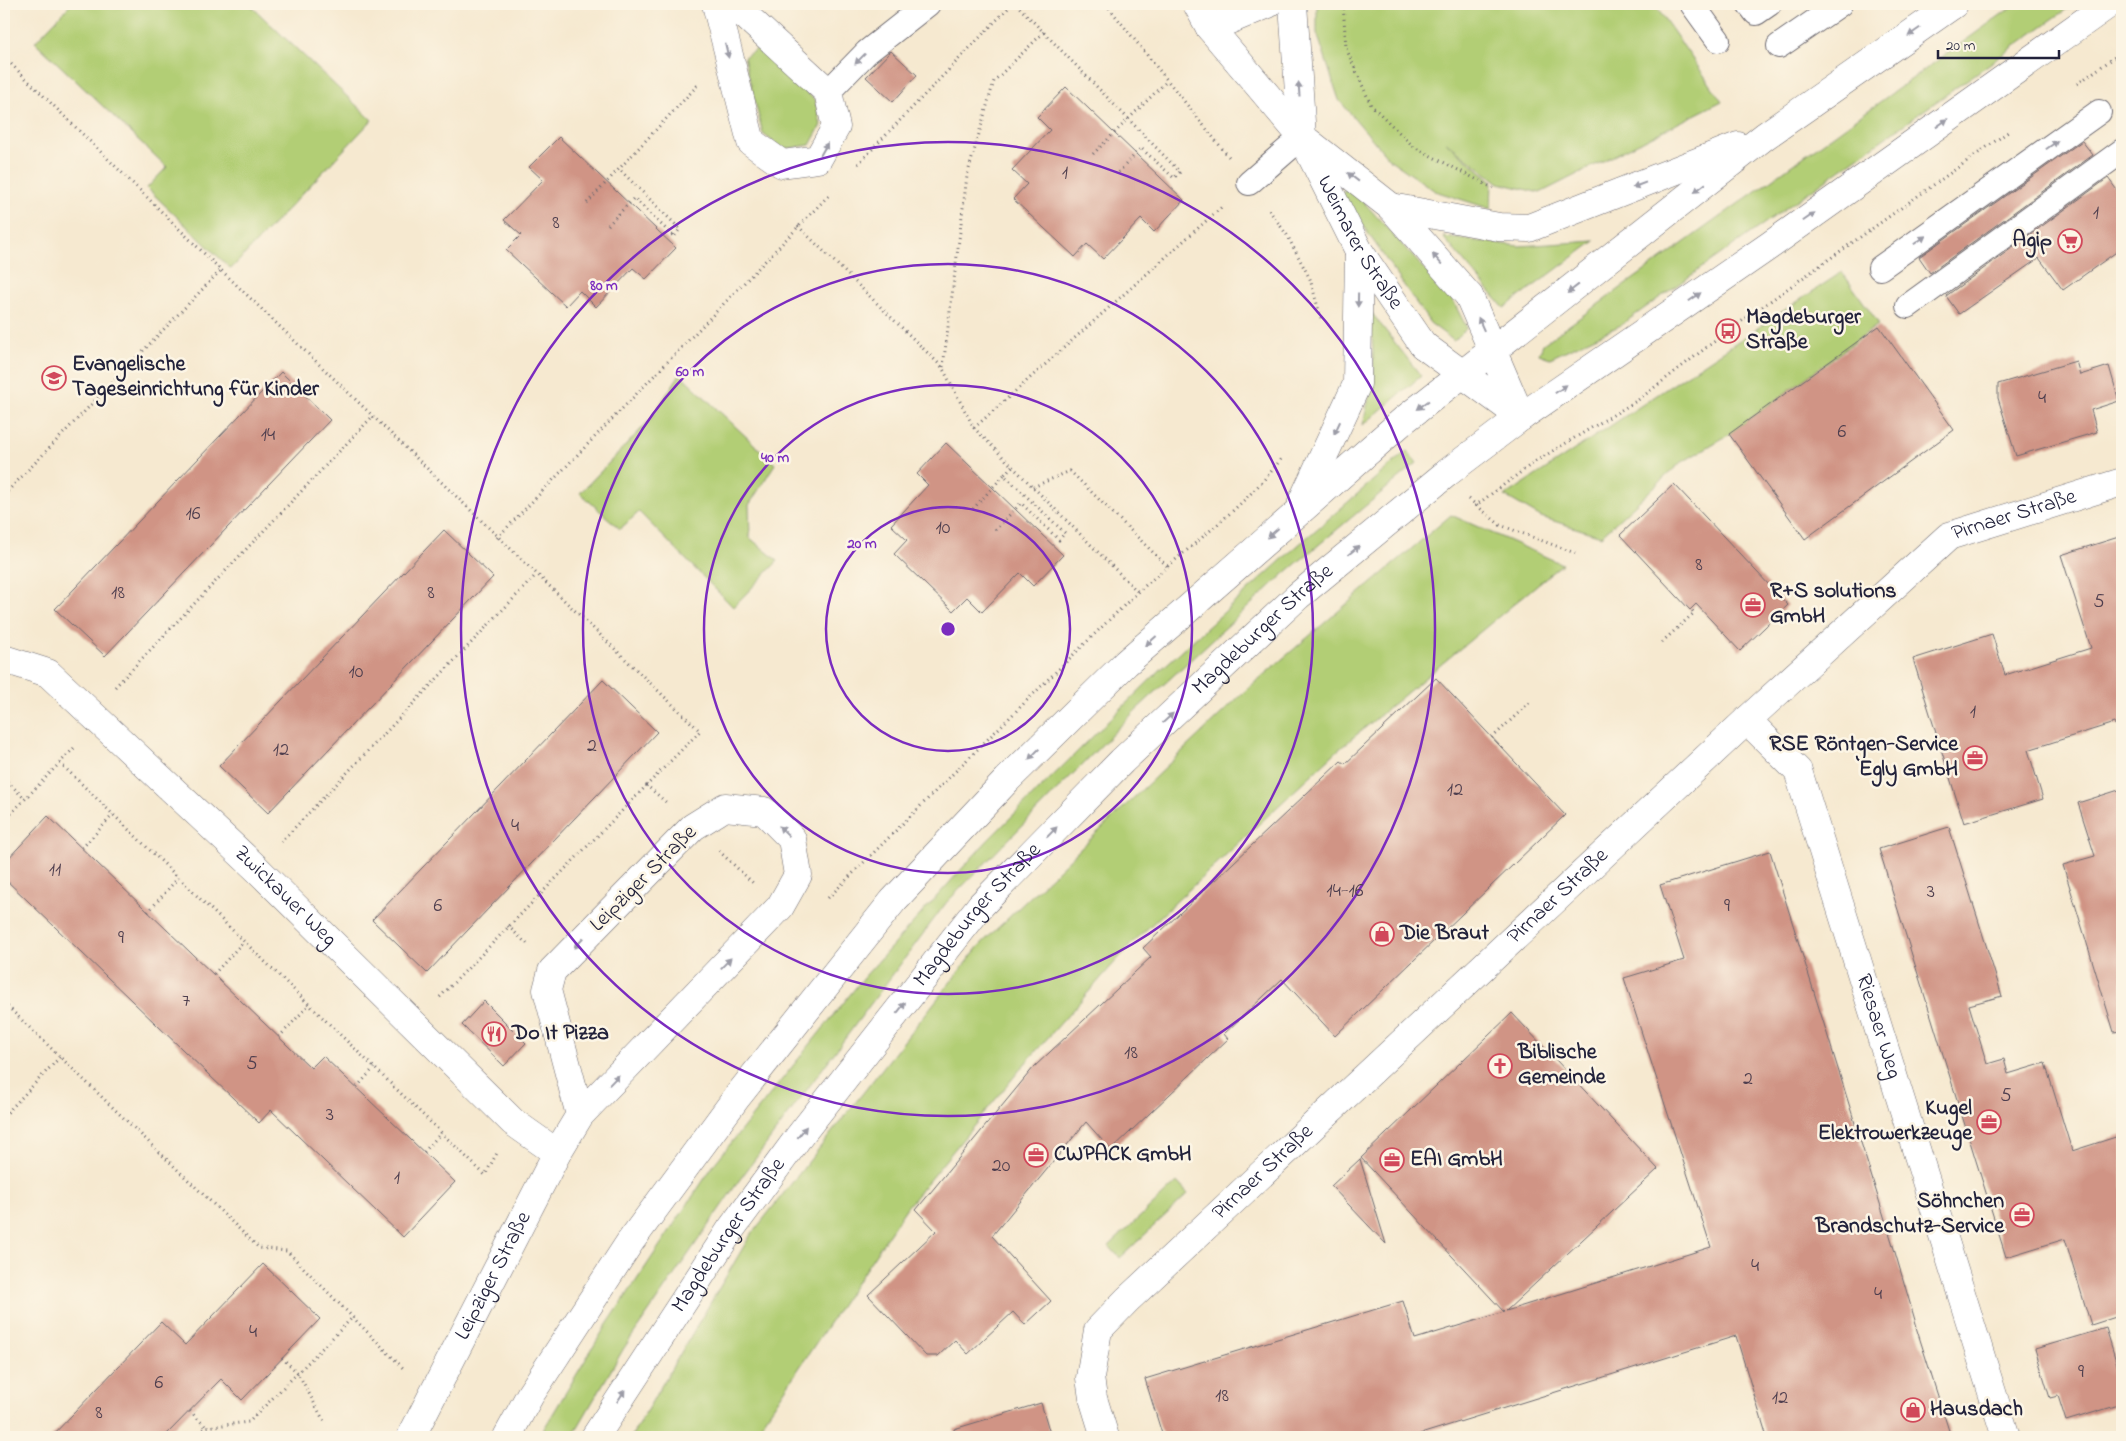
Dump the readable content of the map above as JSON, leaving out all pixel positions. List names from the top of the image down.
{
  "streets": {
    "street": [
      "Weimarer Straße",
      "Pirnaer Straße",
      "Magdeburger Straße",
      "Leipziger Straße",
      "Zwickauer Weg",
      "Riesaer Weg"
    ]
  },
  "crossings": [
    ["Weimarer Straße", "Magdeburger Straße"],
    ["Pirnaer Straße", "Riesaer Weg"],
    ["Leipziger Straße", "Zwickauer Weg"]
  ],
  "places": {
    "supermarket": ["Agip"],
    "bus stop": ["Magdeburger Straße"],
    "school or university": ["Evangelische Tageseinrichtung für Kinder"],
    "office": [
      "R+S solutions GmbH",
      "RSE Röntgen-Service Egly GmbH",
      "Kugel Elektrowerkzeuge",
      "CWPACK GmbH",
      "EAI GmbH",
      "Söhnchen Brandschutz-Service"
    ],
    "shop": ["Die Braut", "Hausdach"],
    "restaurant": ["Do It Pizza"],
    "church": ["Biblische Gemeinde"]
  },
  "house_numbers": [
    "1",
    "1",
    "8",
    "4",
    "6",
    "14",
    "16",
    "10",
    "8",
    "18",
    "8",
    "5",
    "10",
    "1",
    "2",
    "12",
    "12",
    "4",
    "11",
    "14-16",
    "3",
    "6",
    "9",
    "9",
    "7",
    "18",
    "5",
    "2",
    "5",
    "3",
    "20",
    "1",
    "4",
    "4",
    "4",
    "9",
    "6",
    "18",
    "12",
    "8"
  ],
  "scale_bar": "20 m",
  "rings": [
    "80 m",
    "60 m",
    "40 m",
    "20 m"
  ]
}
